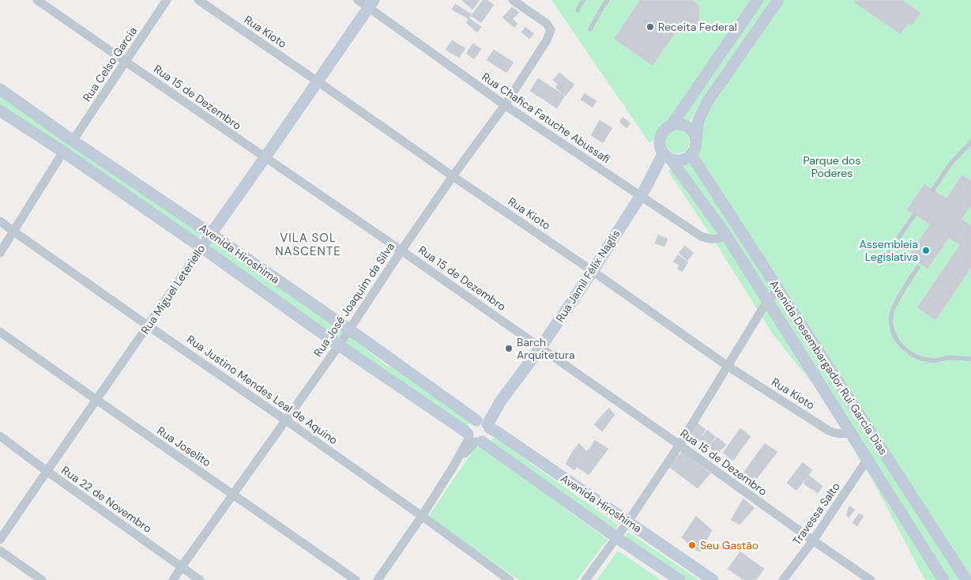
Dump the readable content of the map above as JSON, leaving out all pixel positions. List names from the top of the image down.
{
  "streets": {
    "main road": [
      "Avenida Hiroshima",
      "Rua Jamil Félix Naglis",
      "Rua Miguel Leteriello",
      "Avenida Desembargador Rui Garcia Dias"
    ],
    "street": [
      "Rua Kioto",
      "Rua Celso Garcia",
      "Rua 15 de Dezembro",
      "Rua Chafica Fatuche Abussafi",
      "Rua José Joaquim da Silva",
      "Rua Justino Mendes Leal de Aquino",
      "Rua Joselito",
      "Rua 22 de Novembro",
      "Travessa Salto"
    ]
  },
  "crossings": [
    ["Rua Kioto", "Rua Jamil Félix Naglis"],
    ["Rua Kioto", "Rua Miguel Leteriello"],
    ["Rua Kioto", "Rua José Joaquim da Silva"],
    ["Rua Kioto", "Avenida Desembargador Rui Garcia Dias"],
    ["Rua Celso Garcia", "Rua 15 de Dezembro"],
    ["Rua Celso Garcia", "Avenida Hiroshima"],
    ["Rua 15 de Dezembro", "Rua Jamil Félix Naglis"],
    ["Rua 15 de Dezembro", "Rua Miguel Leteriello"],
    ["Rua 15 de Dezembro", "Rua José Joaquim da Silva"],
    ["Rua 15 de Dezembro", "Travessa Salto"],
    ["Rua Chafica Fatuche Abussafi", "Rua Jamil Félix Naglis"],
    ["Rua Chafica Fatuche Abussafi", "Rua Miguel Leteriello"],
    ["Rua Chafica Fatuche Abussafi", "Rua José Joaquim da Silva"],
    ["Rua Chafica Fatuche Abussafi", "Avenida Desembargador Rui Garcia Dias"],
    ["Avenida Hiroshima", "Rua Jamil Félix Naglis"],
    ["Avenida Hiroshima", "Rua Miguel Leteriello"],
    ["Avenida Hiroshima", "Rua José Joaquim da Silva"],
    ["Rua Jamil Félix Naglis", "Avenida Desembargador Rui Garcia Dias"],
    ["Rua Miguel Leteriello", "Rua Justino Mendes Leal de Aquino"],
    ["Rua Miguel Leteriello", "Rua Joselito"],
    ["Rua Miguel Leteriello", "Rua 22 de Novembro"],
    ["Rua José Joaquim da Silva", "Rua Justino Mendes Leal de Aquino"],
    ["Rua José Joaquim da Silva", "Rua Joselito"],
    ["Rua José Joaquim da Silva", "Rua 22 de Novembro"],
    ["Avenida Desembargador Rui Garcia Dias", "Travessa Salto"]
  ],
  "districts": ["VILA SOL NASCENTE"],
  "parks": ["Parque dos Poderes"],
  "places": [
    "Receita Federal",
    "Assembleia Legislativa",
    "Barch Arquitetura",
    "Seu Gastão"
  ]
}
